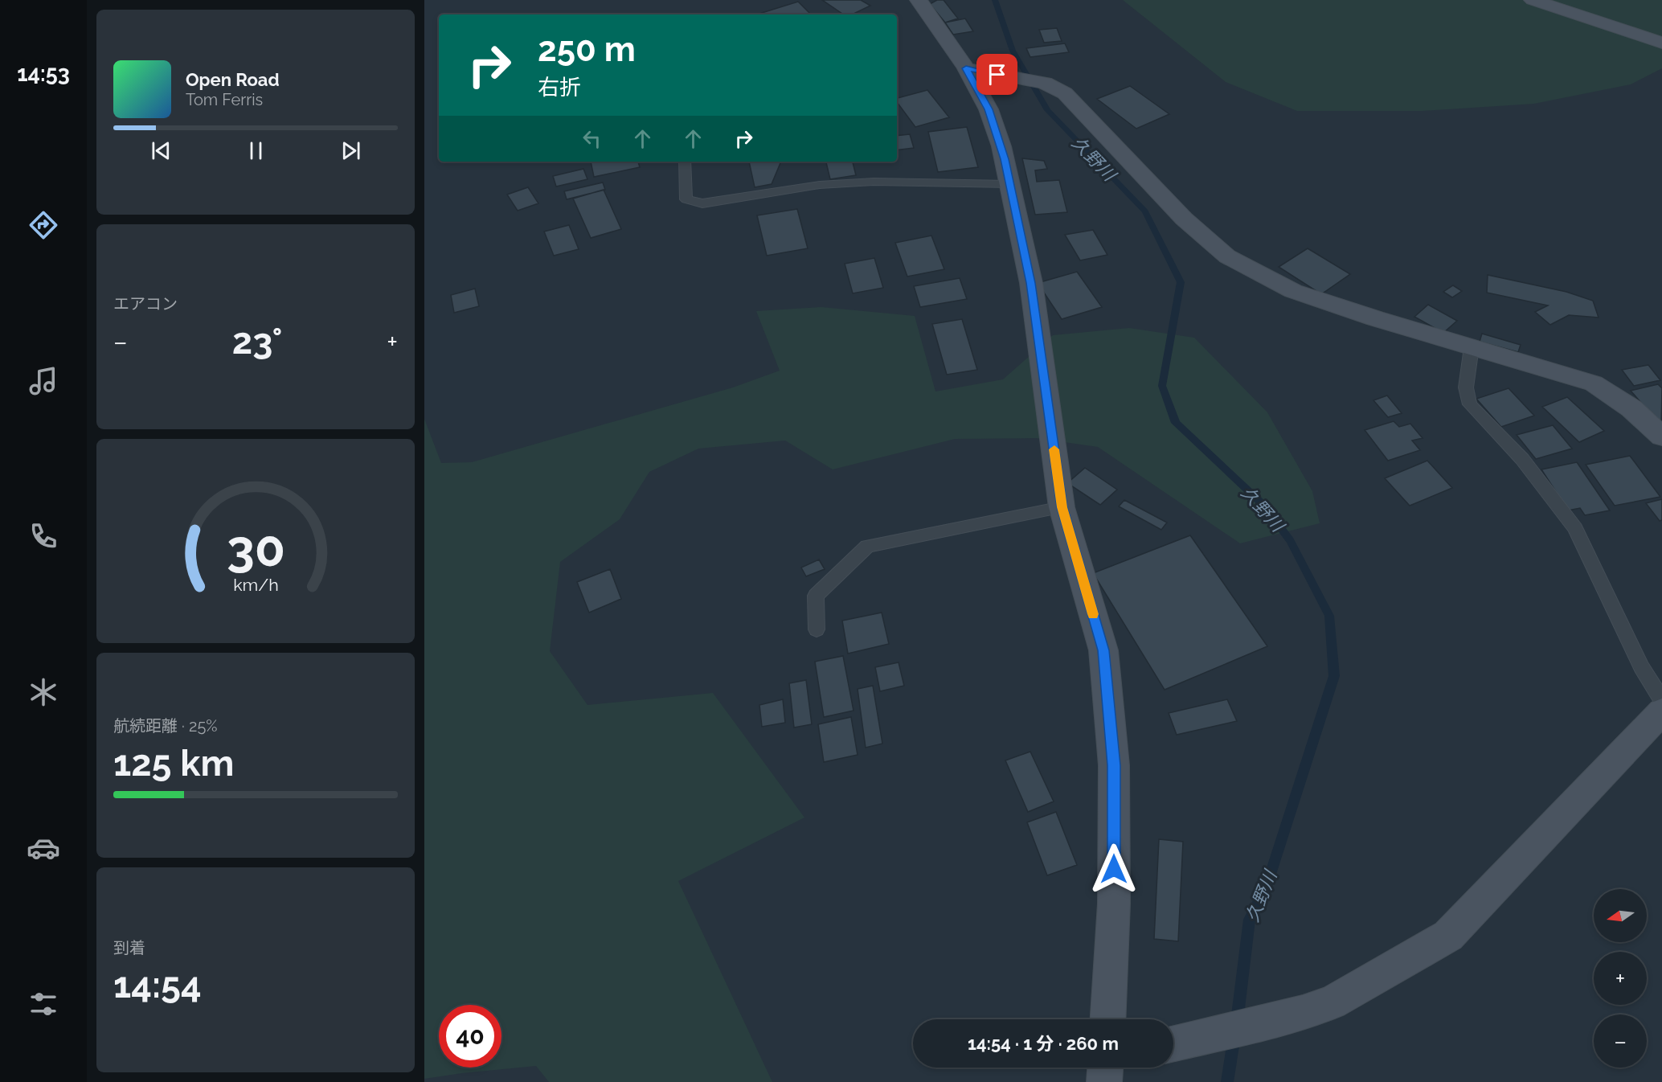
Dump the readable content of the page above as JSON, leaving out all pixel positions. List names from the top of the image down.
{
  "water": ["久野川"],
  "north": "left",
  "page": {
    "tabs": "14:53",
    "turn": ["250 m", "右折"],
    "song": ["Open Road", "Tom Ferris"],
    "tile": [
      "エアコン",
      ["航続距離 · 25%", "125 km"],
      ["到着", "14:54"]
    ],
    "heat": ["−", "23°", "+"],
    "map_buttons": ["+", "−"],
    "limit": "40",
    "trip": "14:54 · 1 分 · 260 m",
    "gauge": ["30", "km/h"]
  }
}
